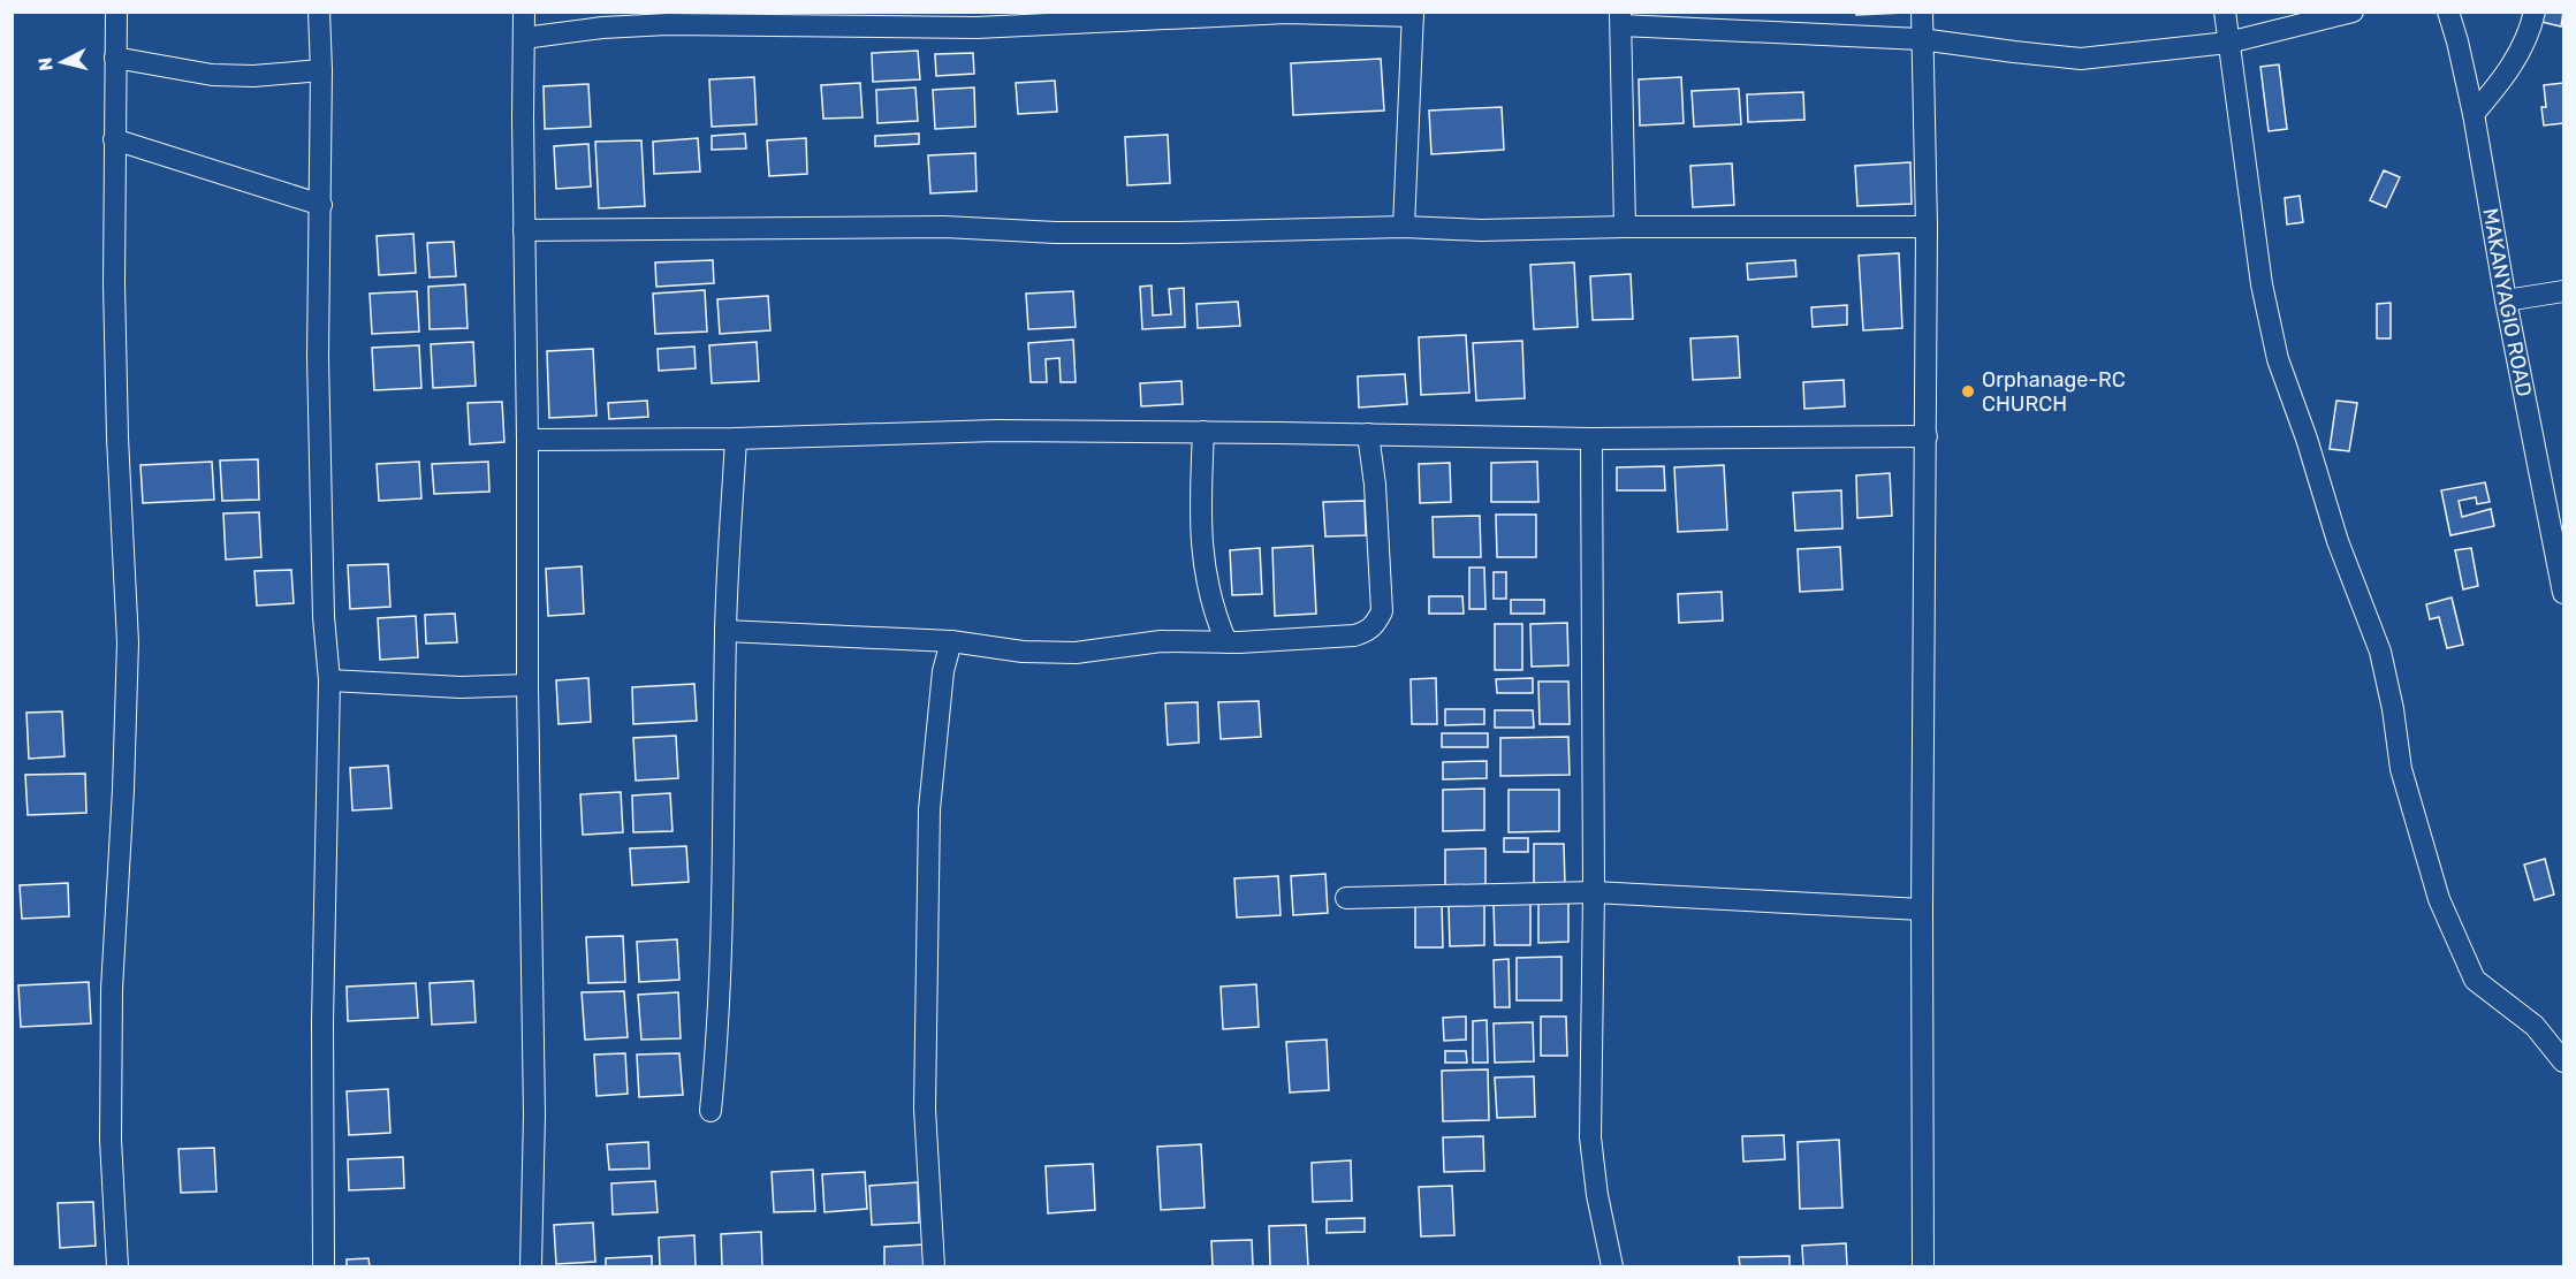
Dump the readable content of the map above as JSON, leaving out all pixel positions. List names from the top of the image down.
{
  "streets": {
    "street": ["MAKANYAGIO ROAD"]
  },
  "places": ["Orphanage-RC CHURCH"],
  "north": "left"
}
